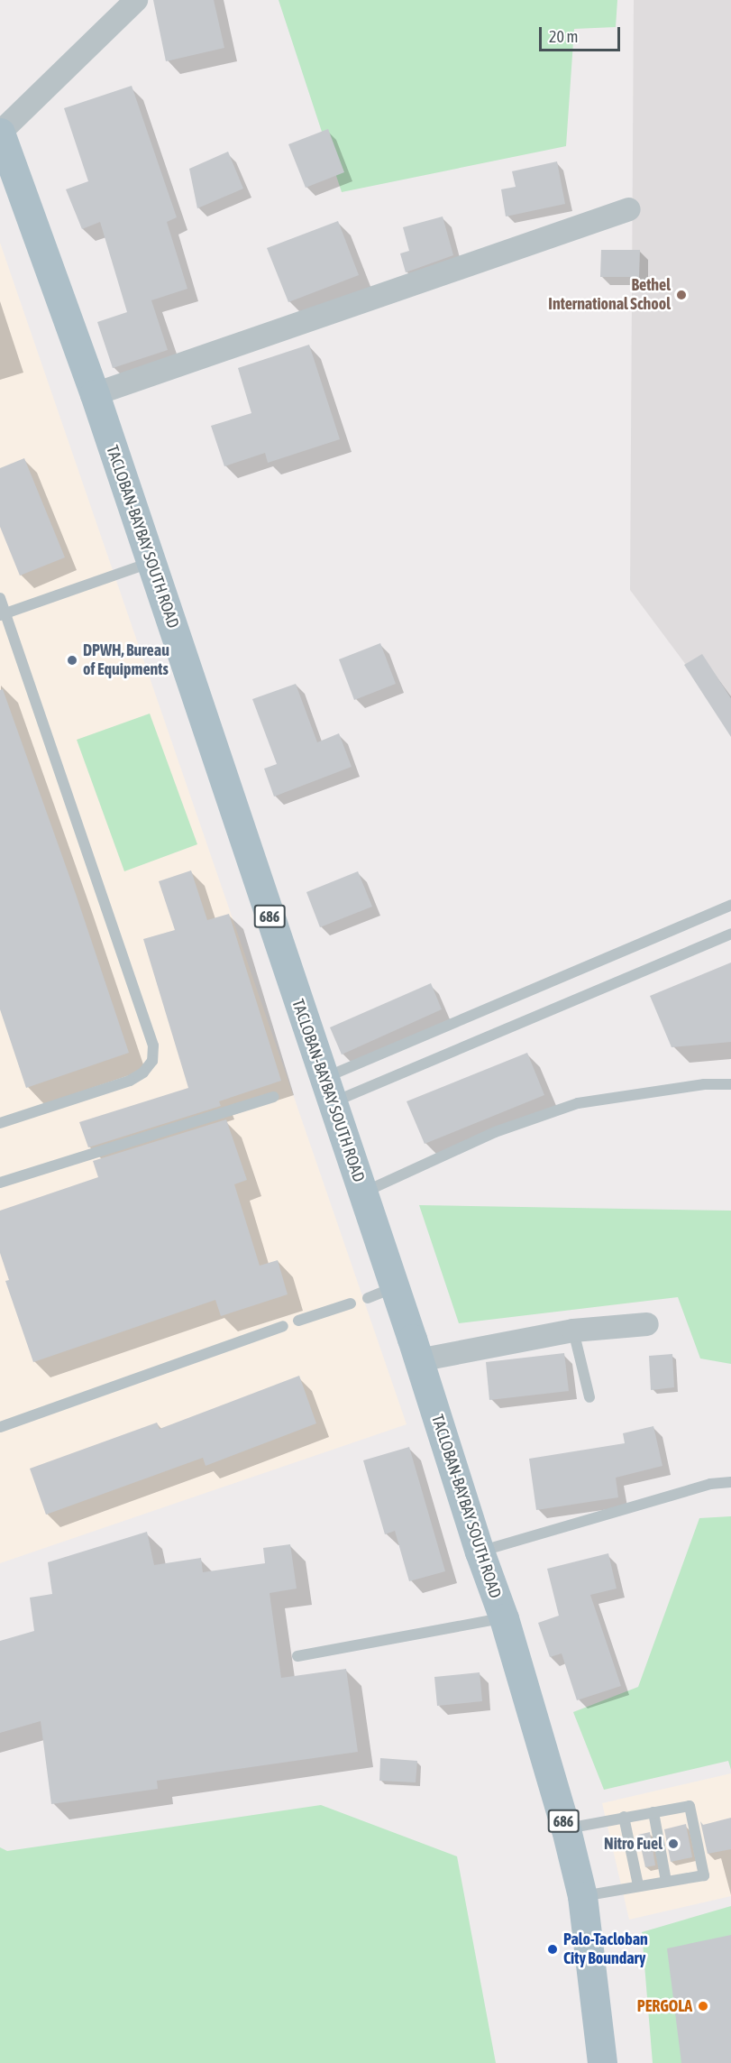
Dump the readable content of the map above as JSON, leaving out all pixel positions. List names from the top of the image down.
{
  "streets": {
    "main road": ["TACLOBAN-BAYBAY SOUTH ROAD", "686"]
  },
  "places": [
    "Bethel International School",
    "DPWH, Bureau of Equipments",
    "Nitro Fuel",
    "Palo-Tacloban City Boundary",
    "PERGOLA"
  ],
  "scale_bar": "20 m"
}
